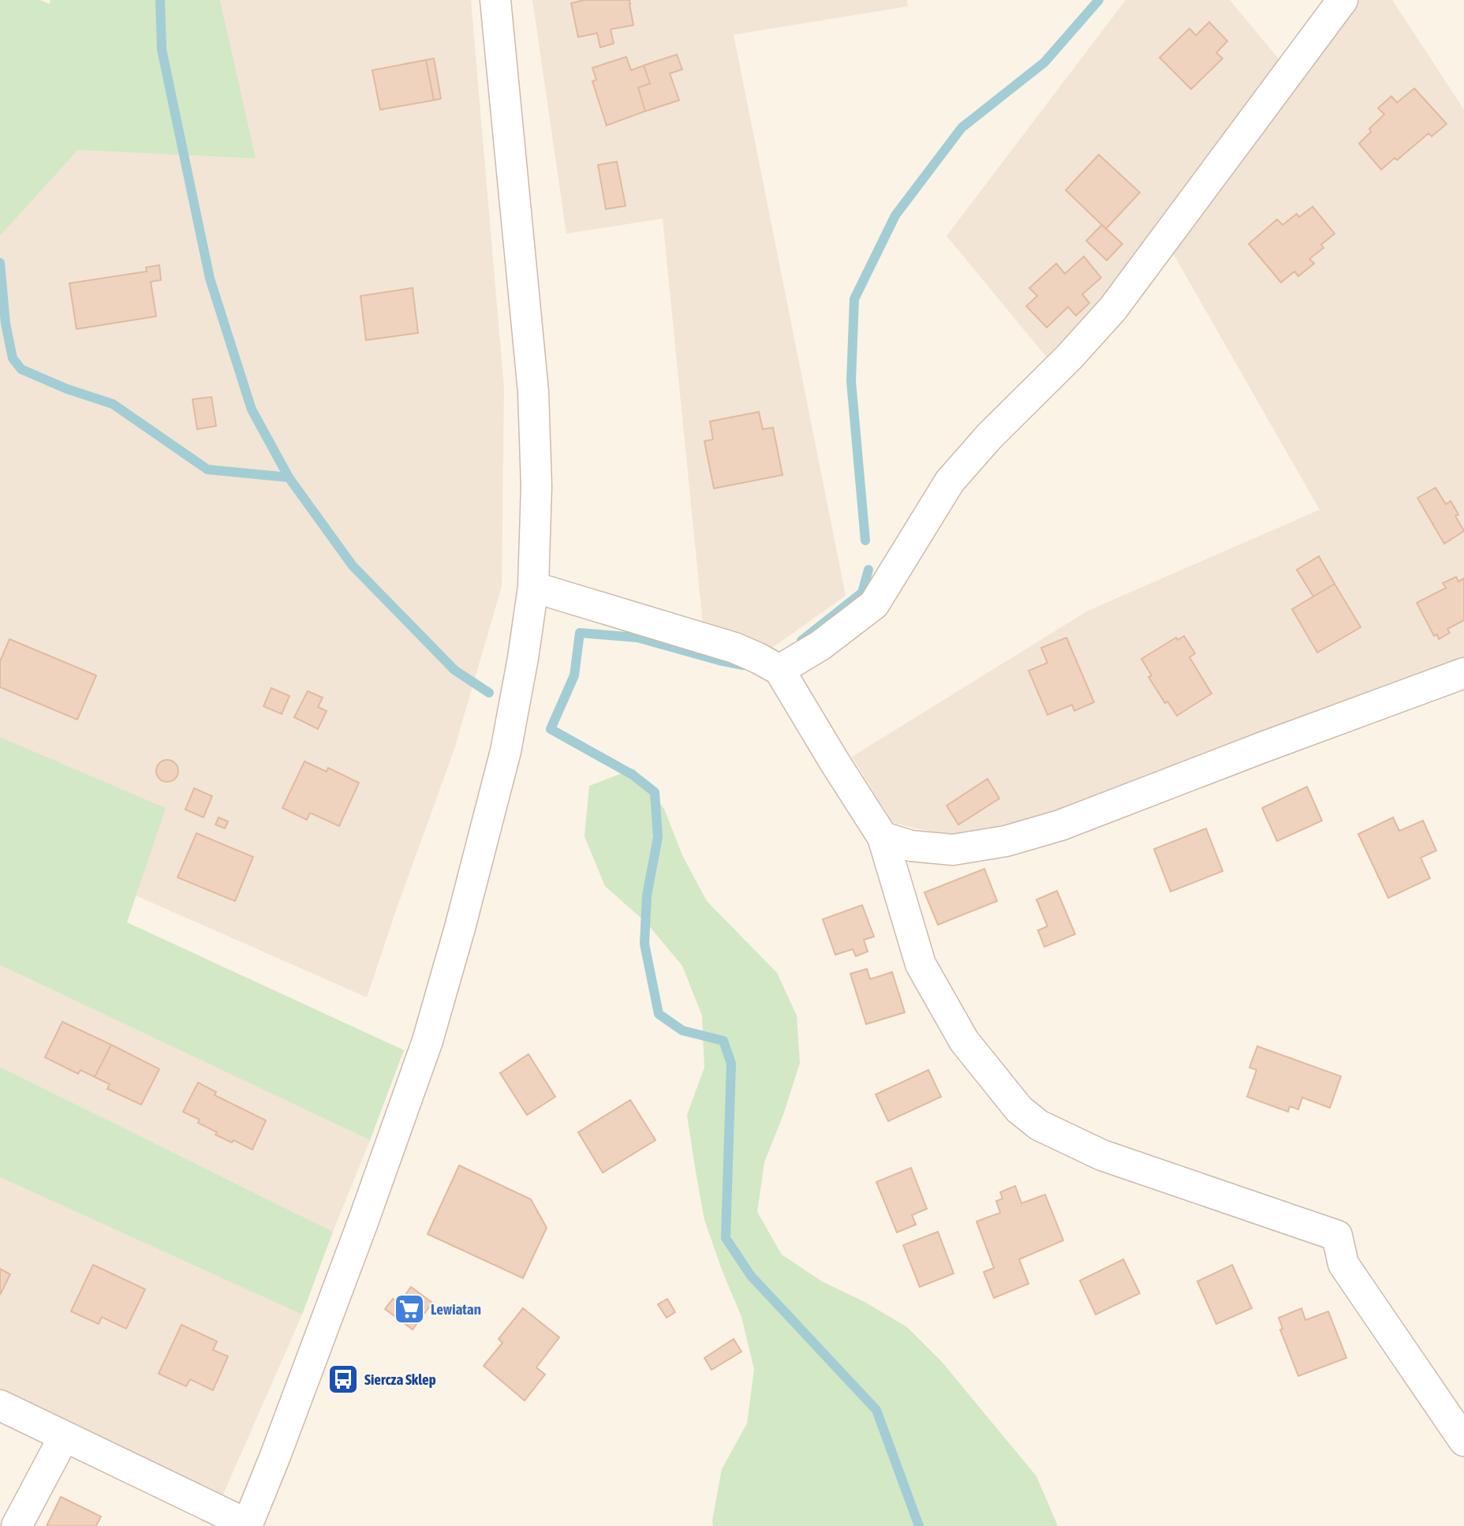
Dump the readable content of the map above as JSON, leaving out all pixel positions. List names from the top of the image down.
{
  "places": {
    "supermarket": ["Lewiatan"],
    "bus stop": ["Siercza Sklep"]
  }
}
